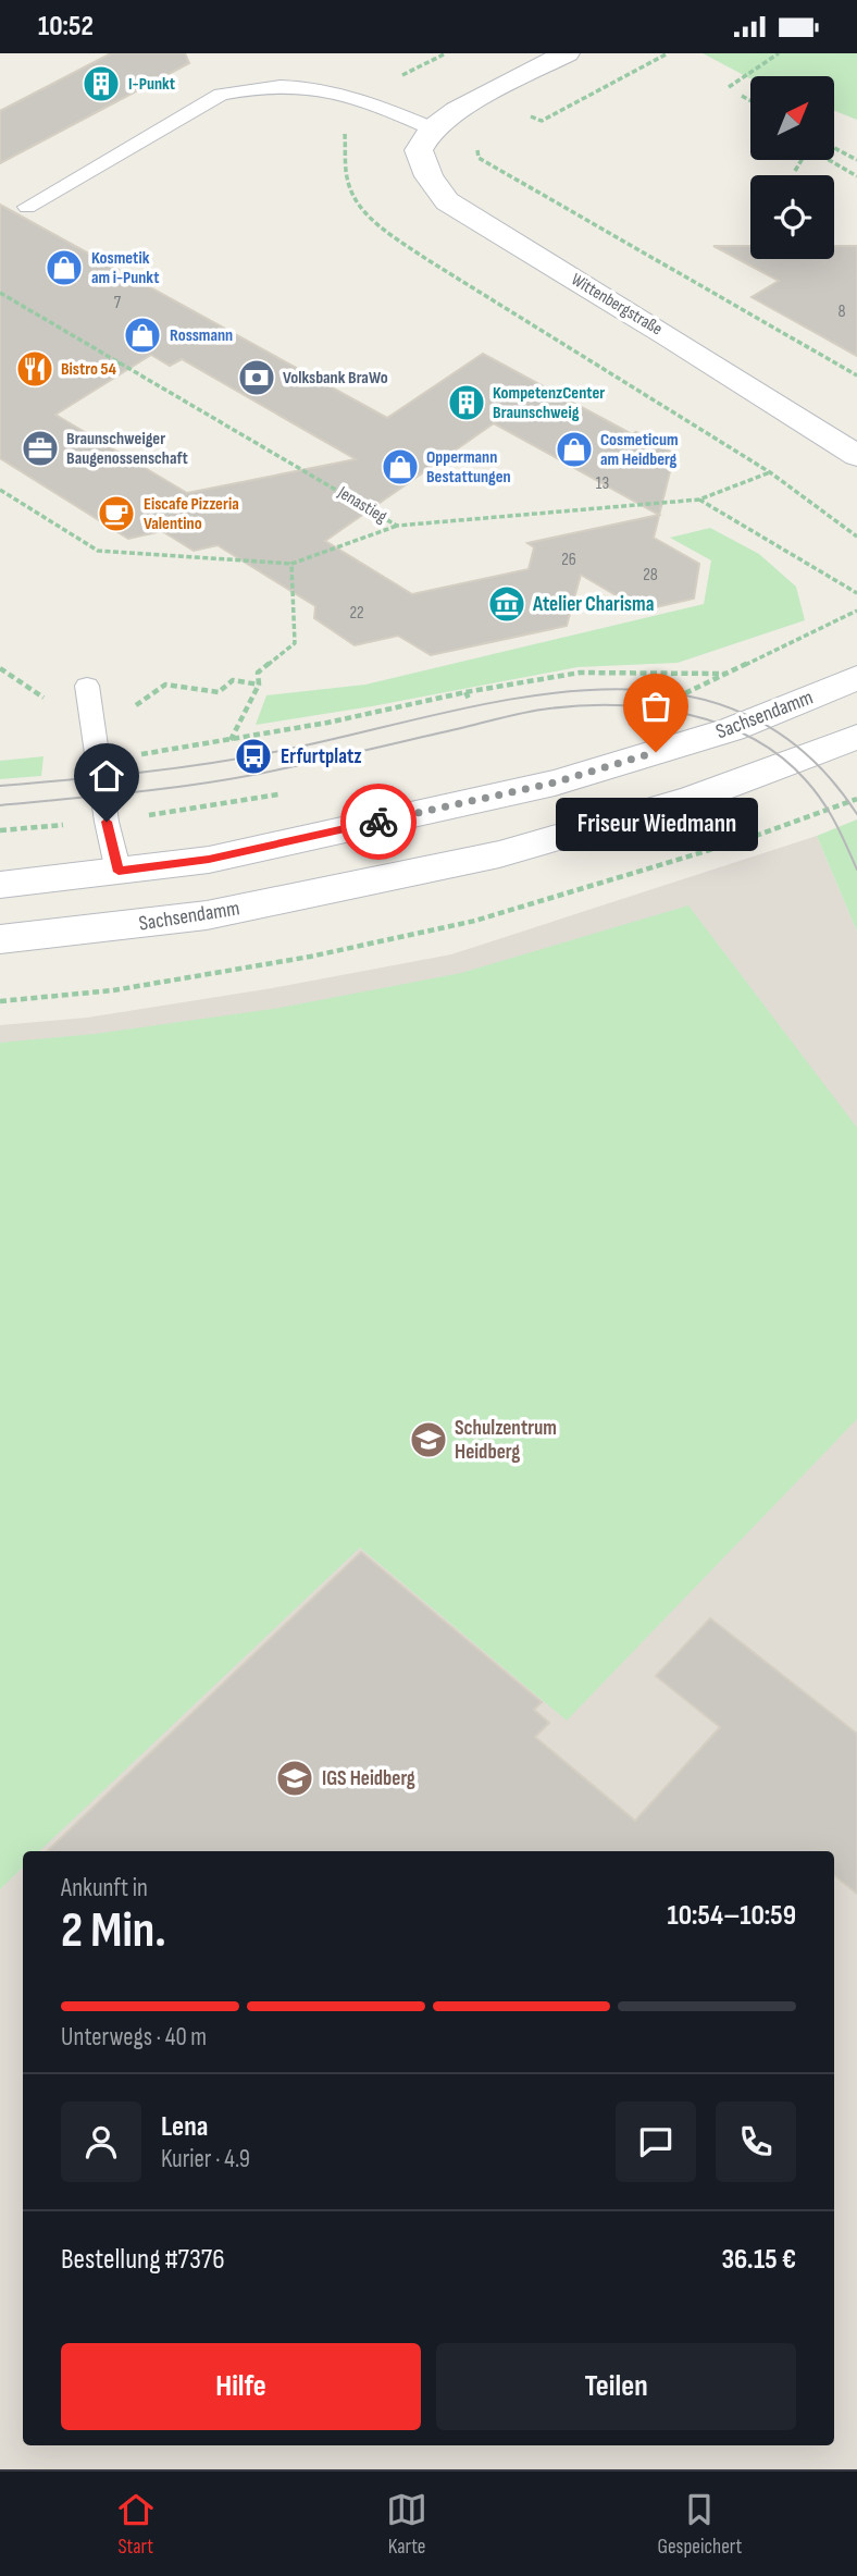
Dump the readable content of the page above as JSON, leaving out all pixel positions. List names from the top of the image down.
{
  "streets": {
    "street": ["Wittenbergstraße", "Sachsendamm"],
    "path": ["Jenastieg"]
  },
  "places": {
    "building": ["I-Punkt", "KompetenzCenter Braunschweig"],
    "shop": [
      "Kosmetik am i-Punkt",
      "Rossmann",
      "Cosmeticum am Heidberg",
      "Oppermann Bestattungen"
    ],
    "restaurant": ["Bistro 54"],
    "bank": ["Volksbank BraWo"],
    "office": ["Braunschweiger Baugenossenschaft"],
    "cafe": ["Eiscafe Pizzeria Valentino"],
    "museum": ["Atelier Charisma"],
    "other": ["Friseur Wiedmann"],
    "bus stop": ["Erfurtplatz"],
    "school or university": ["Schulzentrum Heidberg", "IGS Heidberg"]
  },
  "house_numbers": [
    "7",
    "8",
    "13",
    "26",
    "28",
    "22"
  ],
  "north": "top right",
  "page": {
    "status": "10:52",
    "bubble": "Friseur Wiedmann",
    "heading": ["2 Min.", "Ankunft in", "10:54–10:59"],
    "panel": [
      "Lena",
      "Kurier · 4.9",
      "Bestellung #7376",
      "36.15 €"
    ],
    "bar": "Unterwegs · 40 m",
    "buttons": ["Hilfe", "Teilen"],
    "tabs": ["Start", "Karte", "Gespeichert"]
  }
}
